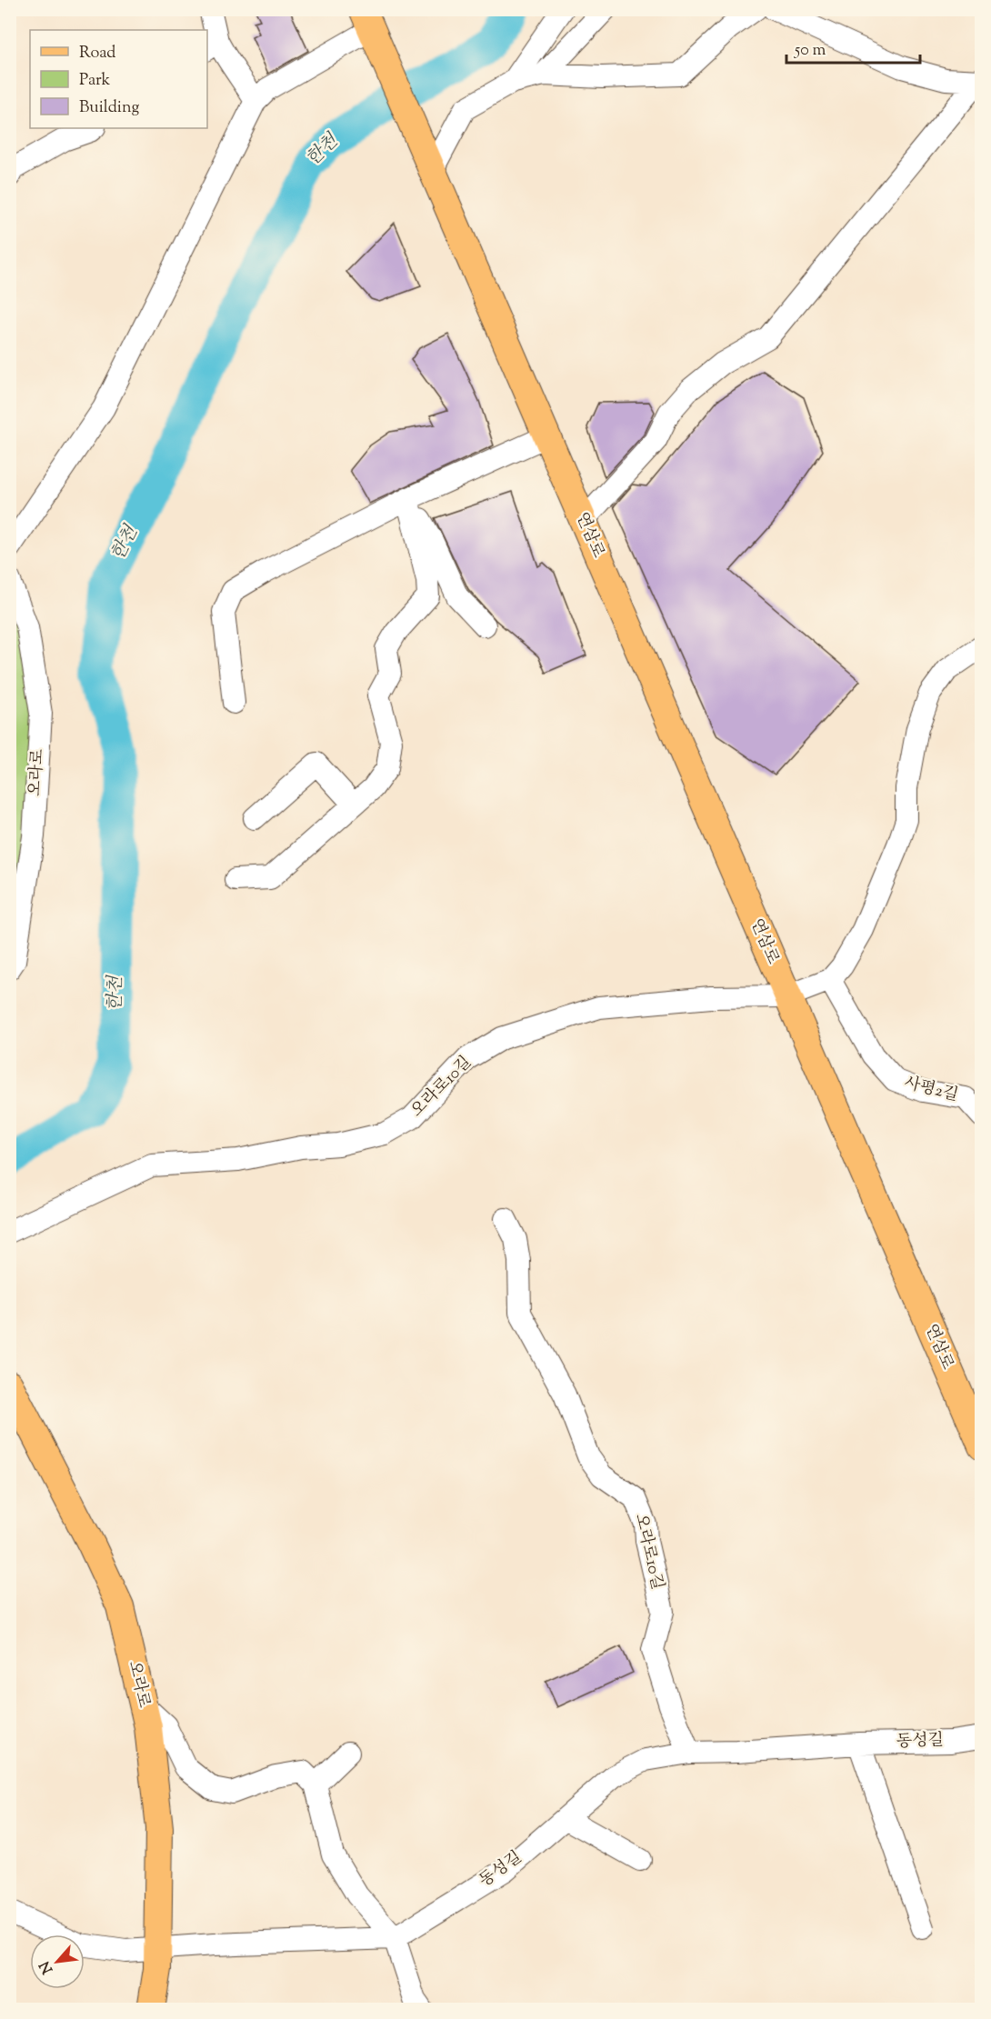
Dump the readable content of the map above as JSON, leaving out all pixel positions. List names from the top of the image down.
{
  "streets": {
    "main road": ["연삼로", "오라로"],
    "street": ["오라로10길", "사평2길", "동성길"]
  },
  "crossings": [
    ["연삼로", "오라로10길"],
    ["오라로", "동성길"],
    ["오라로10길", "동성길"]
  ],
  "water": ["한천"],
  "legend": ["Road", "Park", "Building"],
  "scale_bar": "50 m",
  "north": "bottom left"
}
